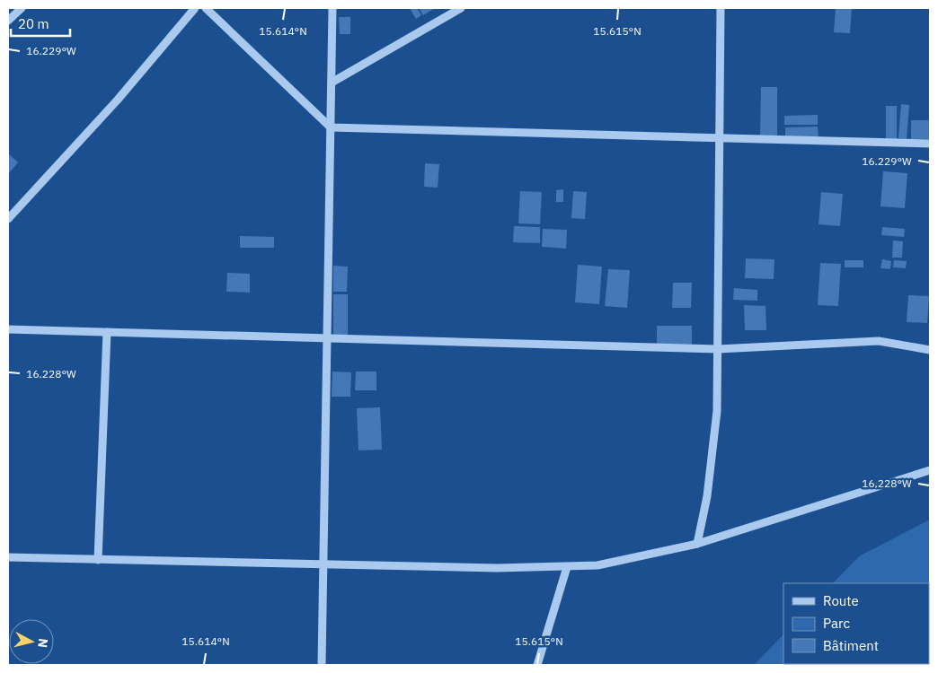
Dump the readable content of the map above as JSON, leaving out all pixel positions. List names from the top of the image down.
{
  "legend": ["Route", "Parc", "Bâtiment"],
  "scale_bar": "20 m",
  "north": "right",
  "coordinates": [
    "15.614°N",
    "15.615°N",
    "16.229°W",
    "16.228°W"
  ]
}
